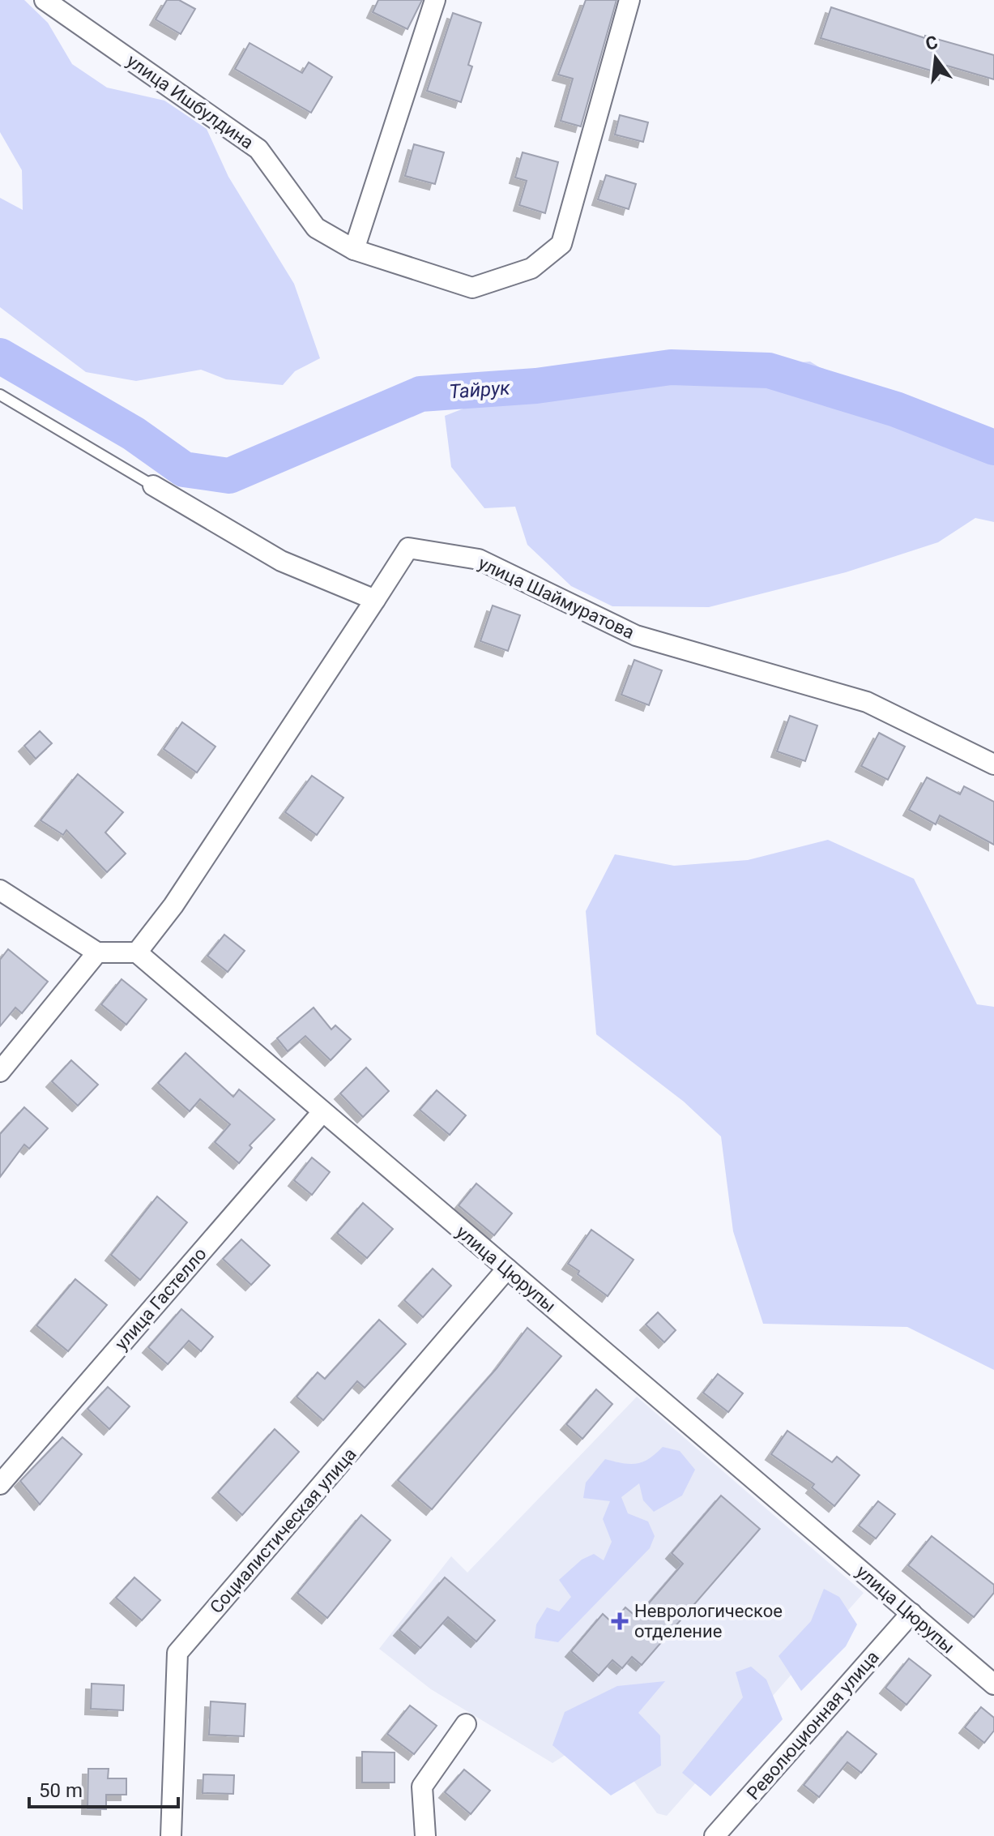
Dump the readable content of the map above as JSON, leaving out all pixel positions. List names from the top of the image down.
{
  "streets": {
    "street": [
      "улица Ишбулдина",
      "улица Шаймуратова",
      "улица Цюрупы",
      "улица Гастелло",
      "Социалистическая улица",
      "Революционная улица"
    ]
  },
  "crossings": [
    ["улица Цюрупы", "улица Гастелло"],
    ["улица Цюрупы", "Социалистическая улица"],
    ["улица Цюрупы", "Революционная улица"]
  ],
  "water": ["Тайрук"],
  "places": {
    "health": ["Неврологическое отделение"]
  },
  "scale_bar": "50 m",
  "north": "top"
}
